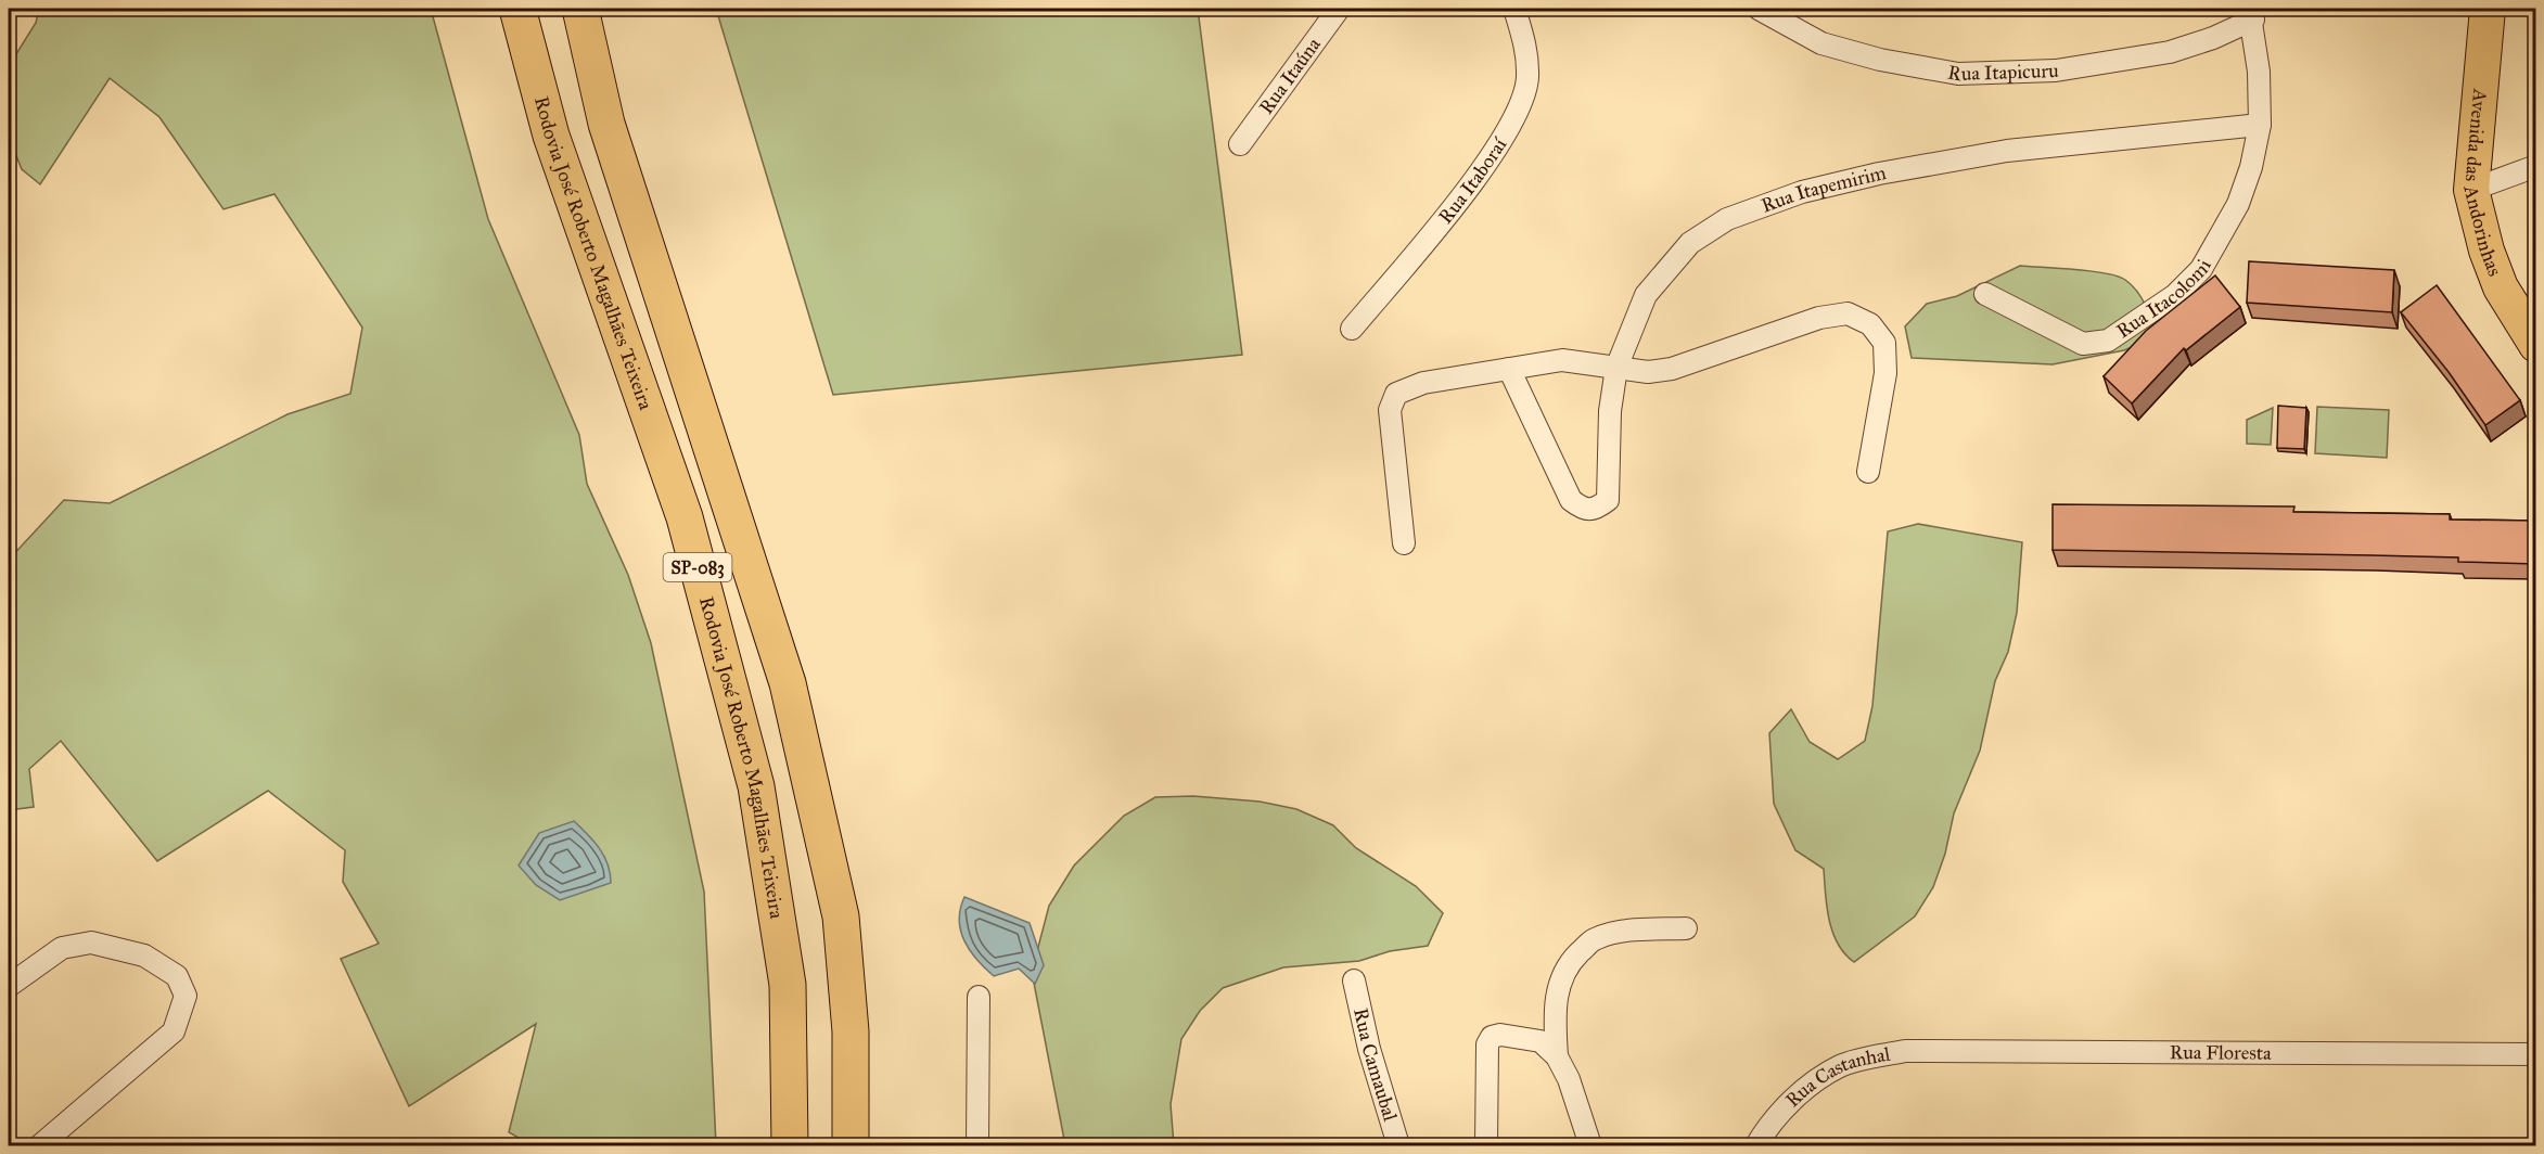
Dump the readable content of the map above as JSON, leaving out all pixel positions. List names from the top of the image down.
{
  "streets": {
    "highway": ["Rodovia José Roberto Magalhães Teixeira", "SP-083"],
    "main road": ["Avenida das Andorinhas"],
    "street": [
      "Rua Itapicuru",
      "Rua Itaúna",
      "Rua Itaboraí",
      "Rua Itapemirim",
      "Rua Itacolomi",
      "Rua Floresta",
      "Rua Camaubal",
      "Rua Castanhal"
    ]
  },
  "crossings": [
    ["Rua Itapicuru", "Rua Itacolomi"],
    ["Rua Itapemirim", "Rua Itacolomi"],
    ["Rua Floresta", "Rua Castanhal"]
  ]
}
